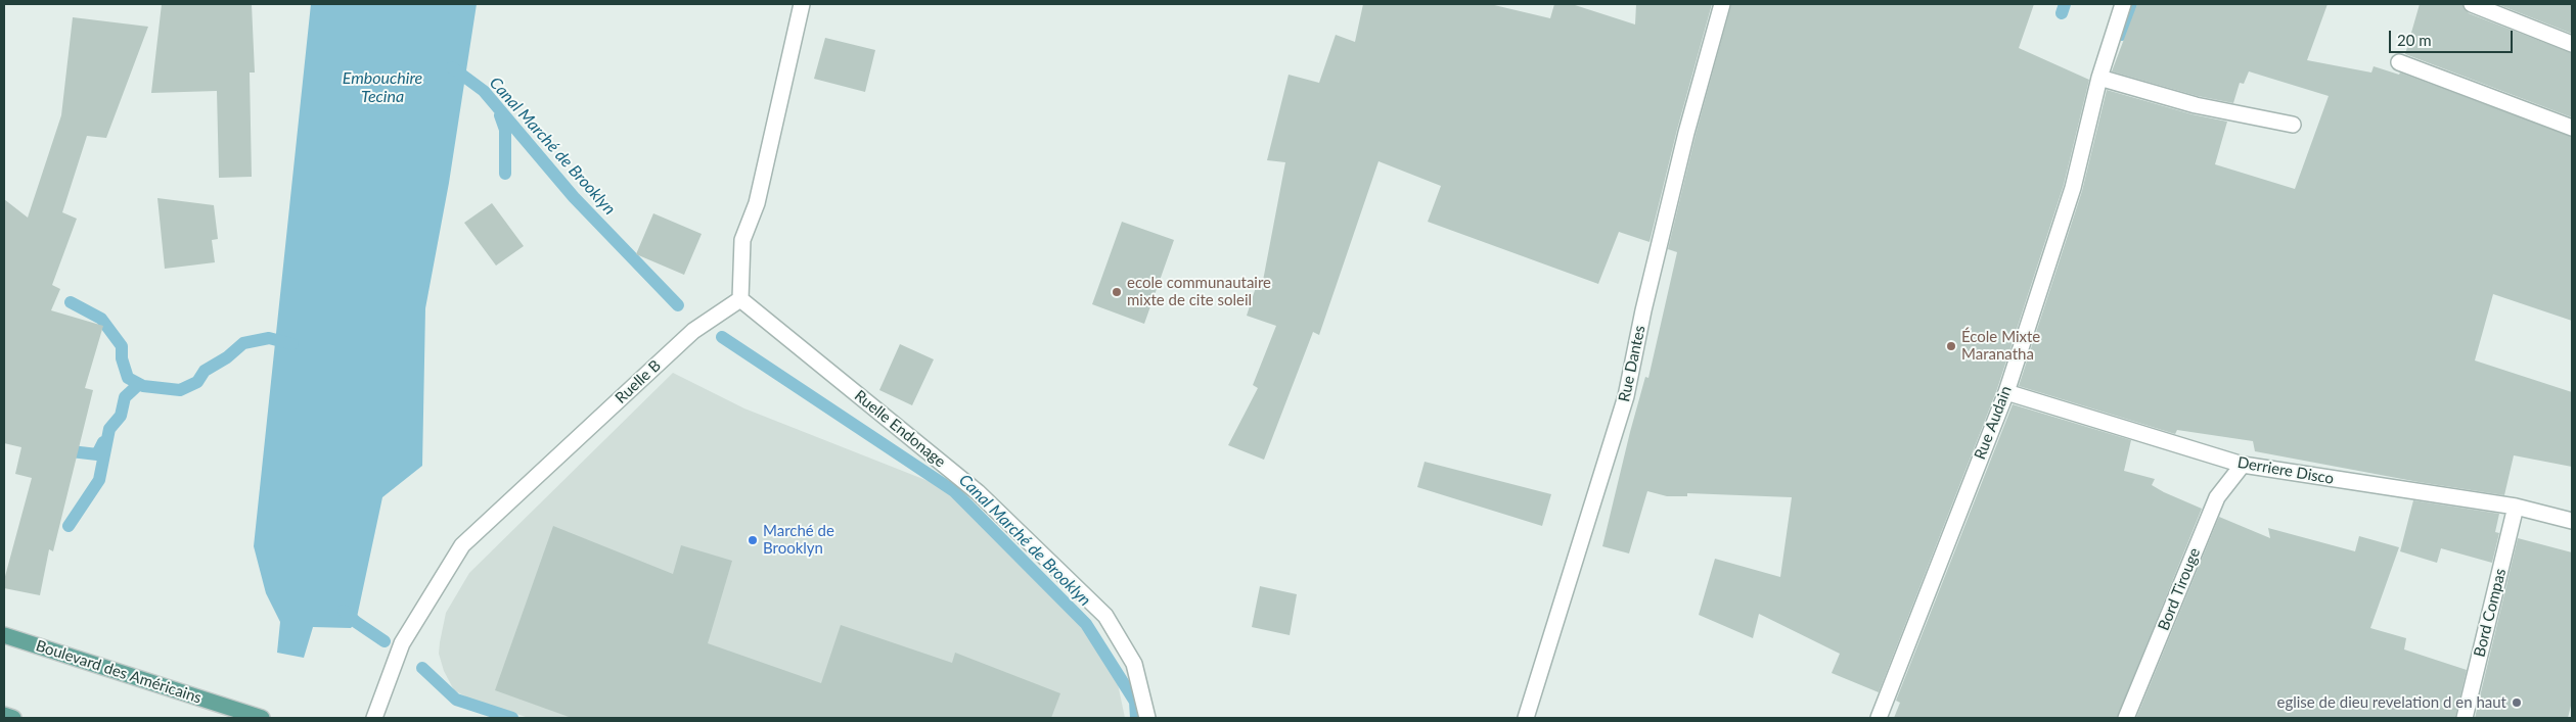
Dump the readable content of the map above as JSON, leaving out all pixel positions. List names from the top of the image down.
{
  "streets": {
    "main road": ["Boulevard des Américains"],
    "street": [
      "Rue Dantes",
      "Ruelle B",
      "Rue Audain",
      "Ruelle Endonage",
      "Derriere Disco",
      "Bord Tirouge",
      "Bord Compas"
    ]
  },
  "crossings": [
    ["Ruelle B", "Ruelle Endonage"],
    ["Rue Audain", "Derriere Disco"],
    ["Derriere Disco", "Bord Tirouge"],
    ["Derriere Disco", "Bord Compas"]
  ],
  "water": ["Embouchire Tecina", "Canal Marché de Brooklyn"],
  "places": [
    "ecole communautaire mixte de cite soleil",
    "École Mixte Maranatha",
    "Marché de Brooklyn",
    "eglise de dieu revelation d en haut"
  ],
  "scale_bar": "20 m"
}
